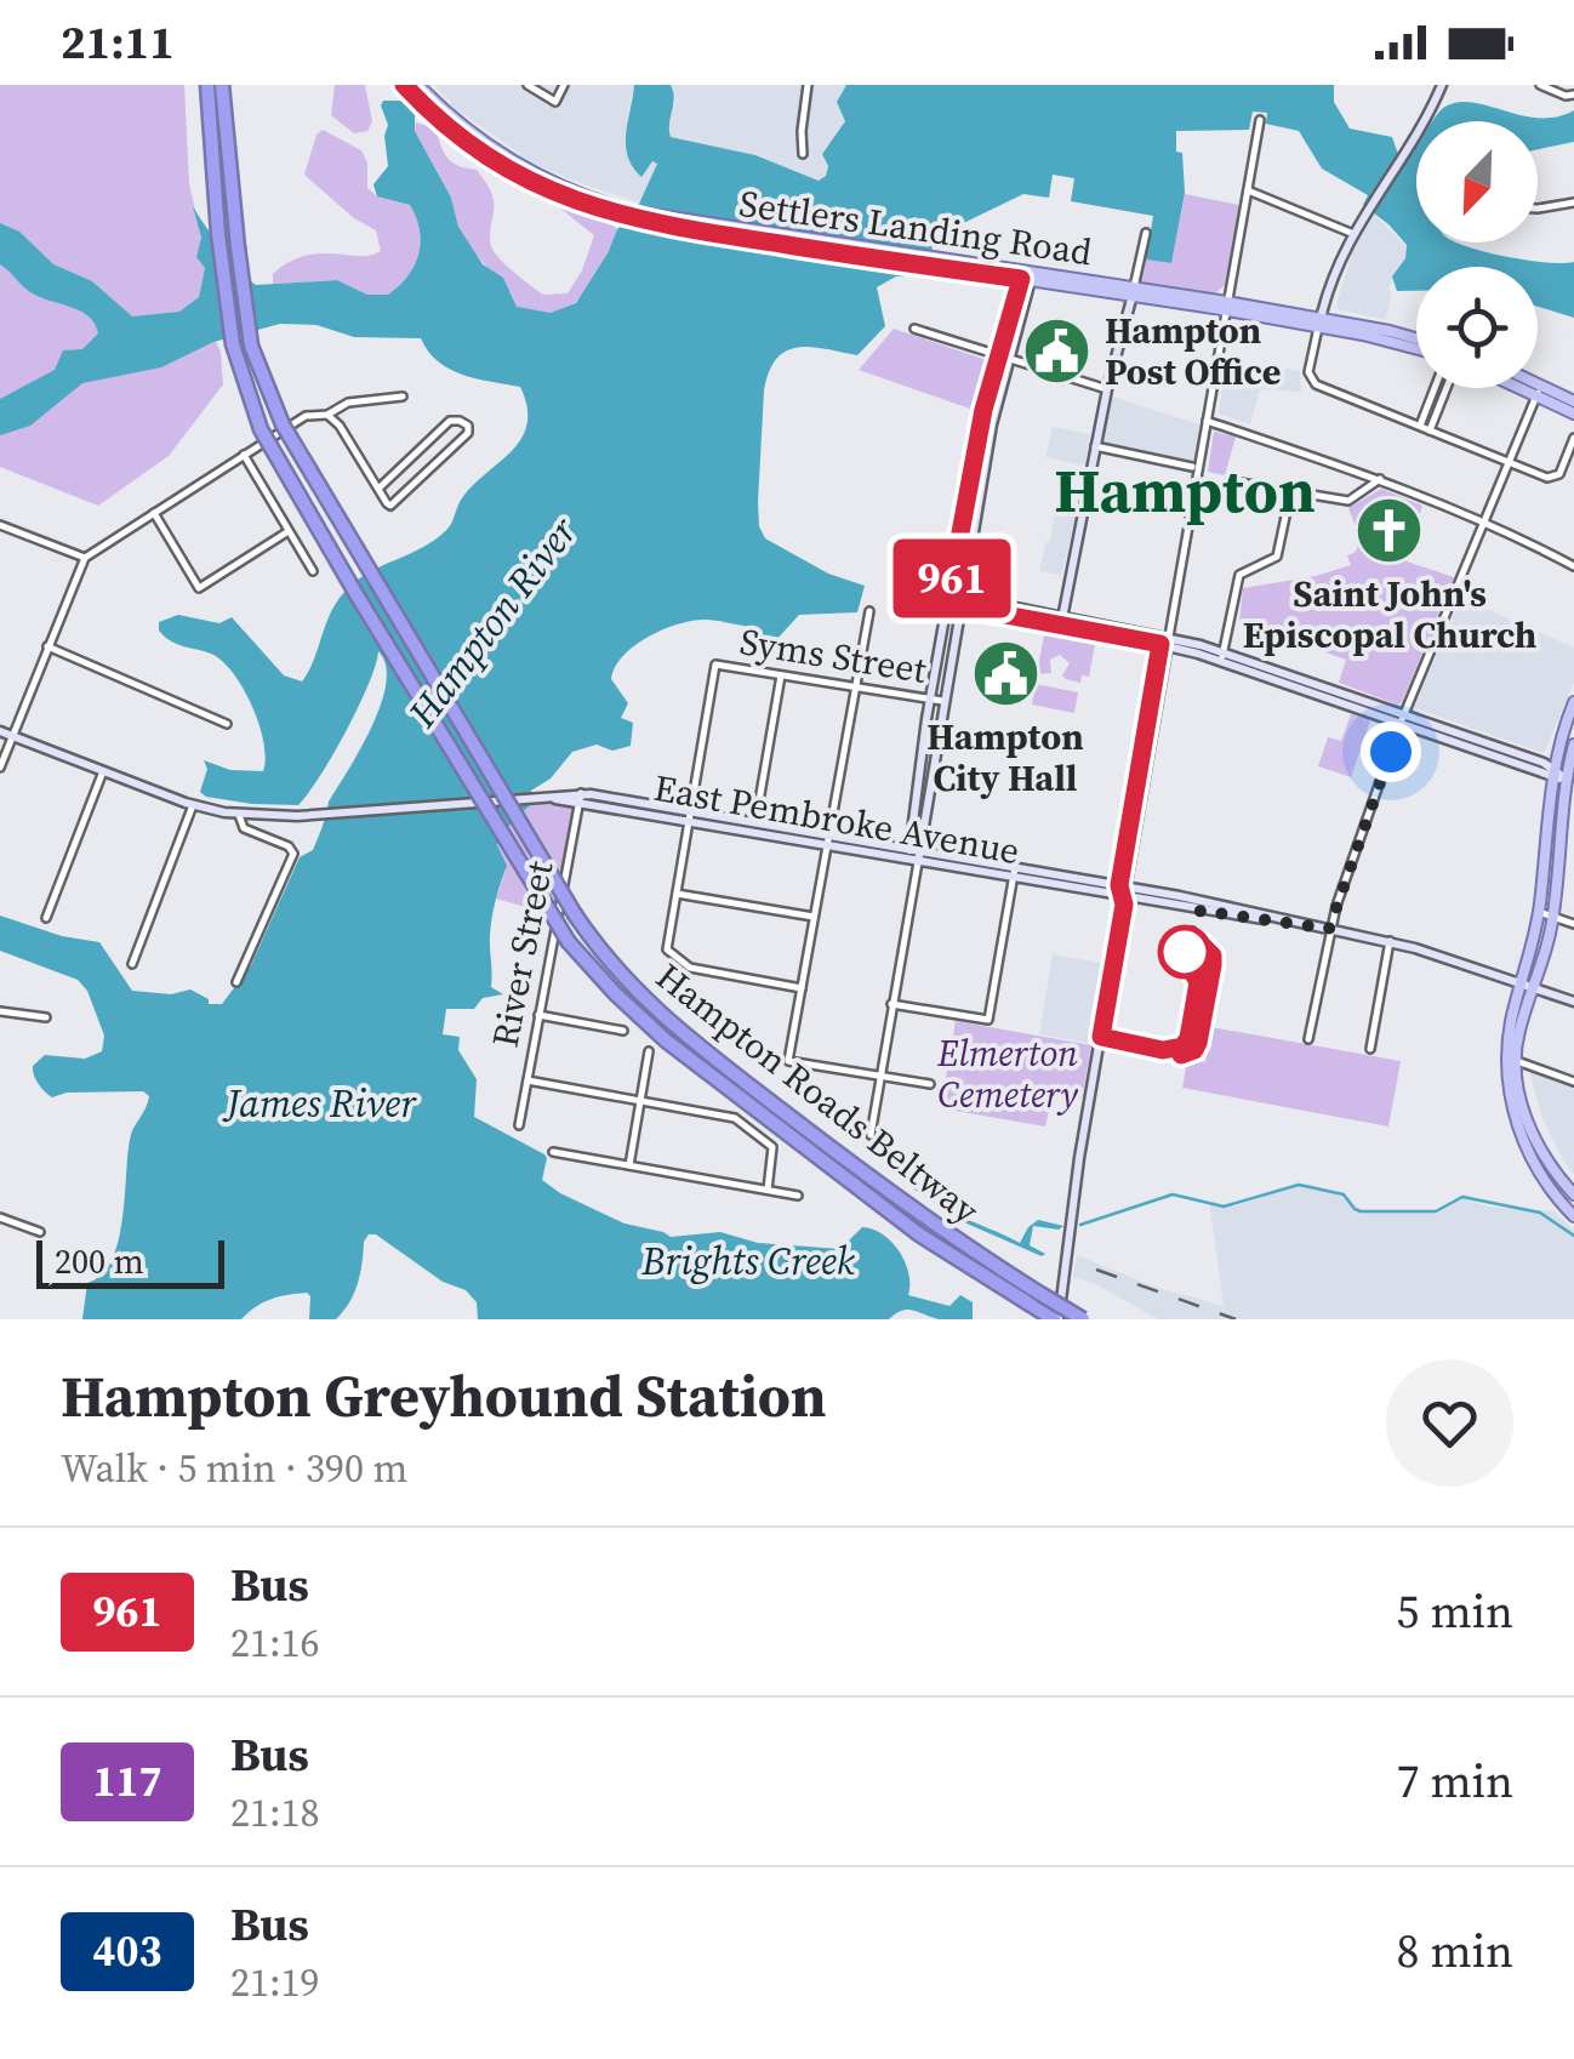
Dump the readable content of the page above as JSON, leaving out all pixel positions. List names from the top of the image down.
{
  "streets": {
    "highway": ["Hampton Roads Beltway"],
    "main road": ["Settlers Landing Road", "East Pembroke Avenue"],
    "street": ["Syms Street", "River Street"]
  },
  "crossings": [
    ["Syms Street", "East Pembroke Avenue"],
    ["East Pembroke Avenue", "River Street"]
  ],
  "districts": ["Hampton"],
  "water": ["Hampton River", "James River", "Brights Creek"],
  "parks": ["Elmerton Cemetery"],
  "places": {
    "public building": ["Hampton Post Office", "Hampton City Hall"],
    "church": ["Saint John's Episcopal Church"]
  },
  "lines": ["bus line 961"],
  "scale_bar": "200 m",
  "north": "bottom left",
  "page": {
    "status": "21:11",
    "on_map": "961",
    "scale": "200 m",
    "heading": ["Hampton Greyhound Station", "Walk · 5 min · 390 m"],
    "list": [
      {
        "mark": "961",
        "name": "Bus",
        "note": "21:16",
        "value": "5 min"
      },
      {
        "mark": "117",
        "name": "Bus",
        "note": "21:18",
        "value": "7 min"
      },
      {
        "mark": "403",
        "name": "Bus",
        "note": "21:19",
        "value": "8 min"
      }
    ]
  }
}
